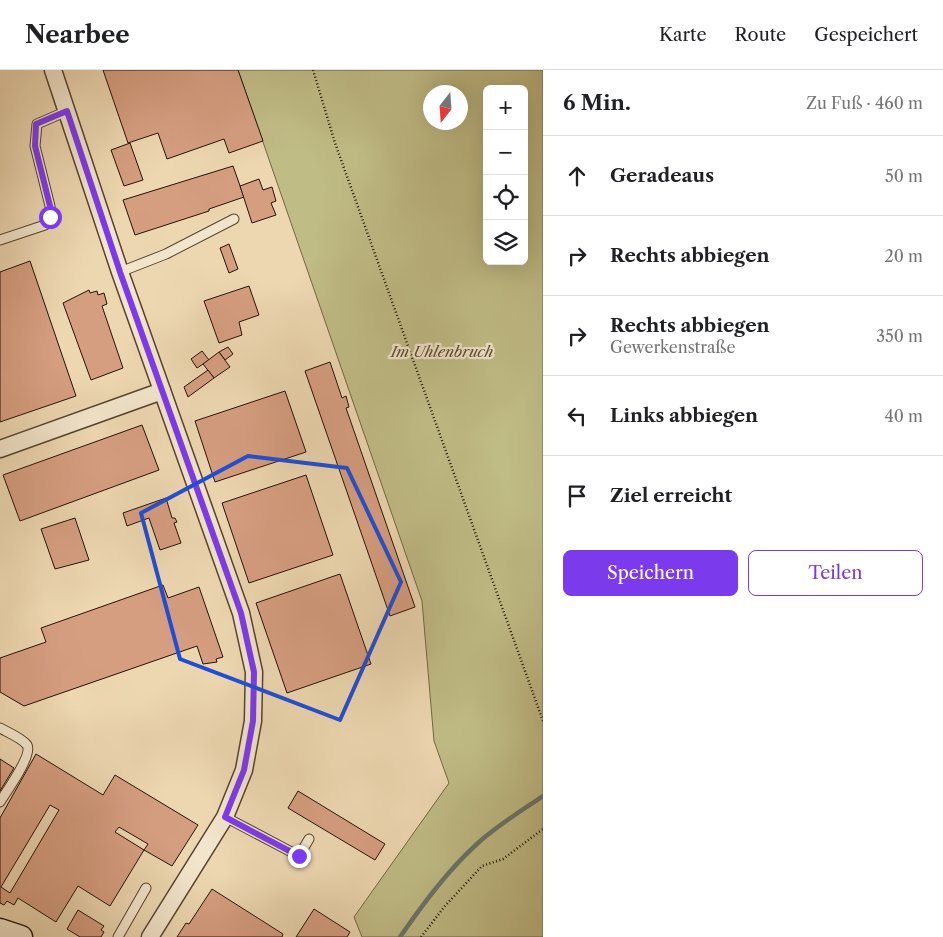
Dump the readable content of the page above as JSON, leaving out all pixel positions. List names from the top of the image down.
{
  "parks": ["Im Uhlenbruch"],
  "north": "bottom",
  "page": {
    "header": "Nearbee",
    "nav": ["Karte", "Route", "Gespeichert"],
    "heading": ["6 Min.", "Zu Fuß · 460 m"],
    "map_buttons": ["+", "−"],
    "list": [
      ["Geradeaus", "50 m"],
      ["Rechts abbiegen", "20 m"],
      ["Rechts abbiegen", "Gewerkenstraße", "350 m"],
      ["Links abbiegen", "40 m"],
      "Ziel erreicht"
    ],
    "buttons": ["Speichern", "Teilen"]
  }
}
